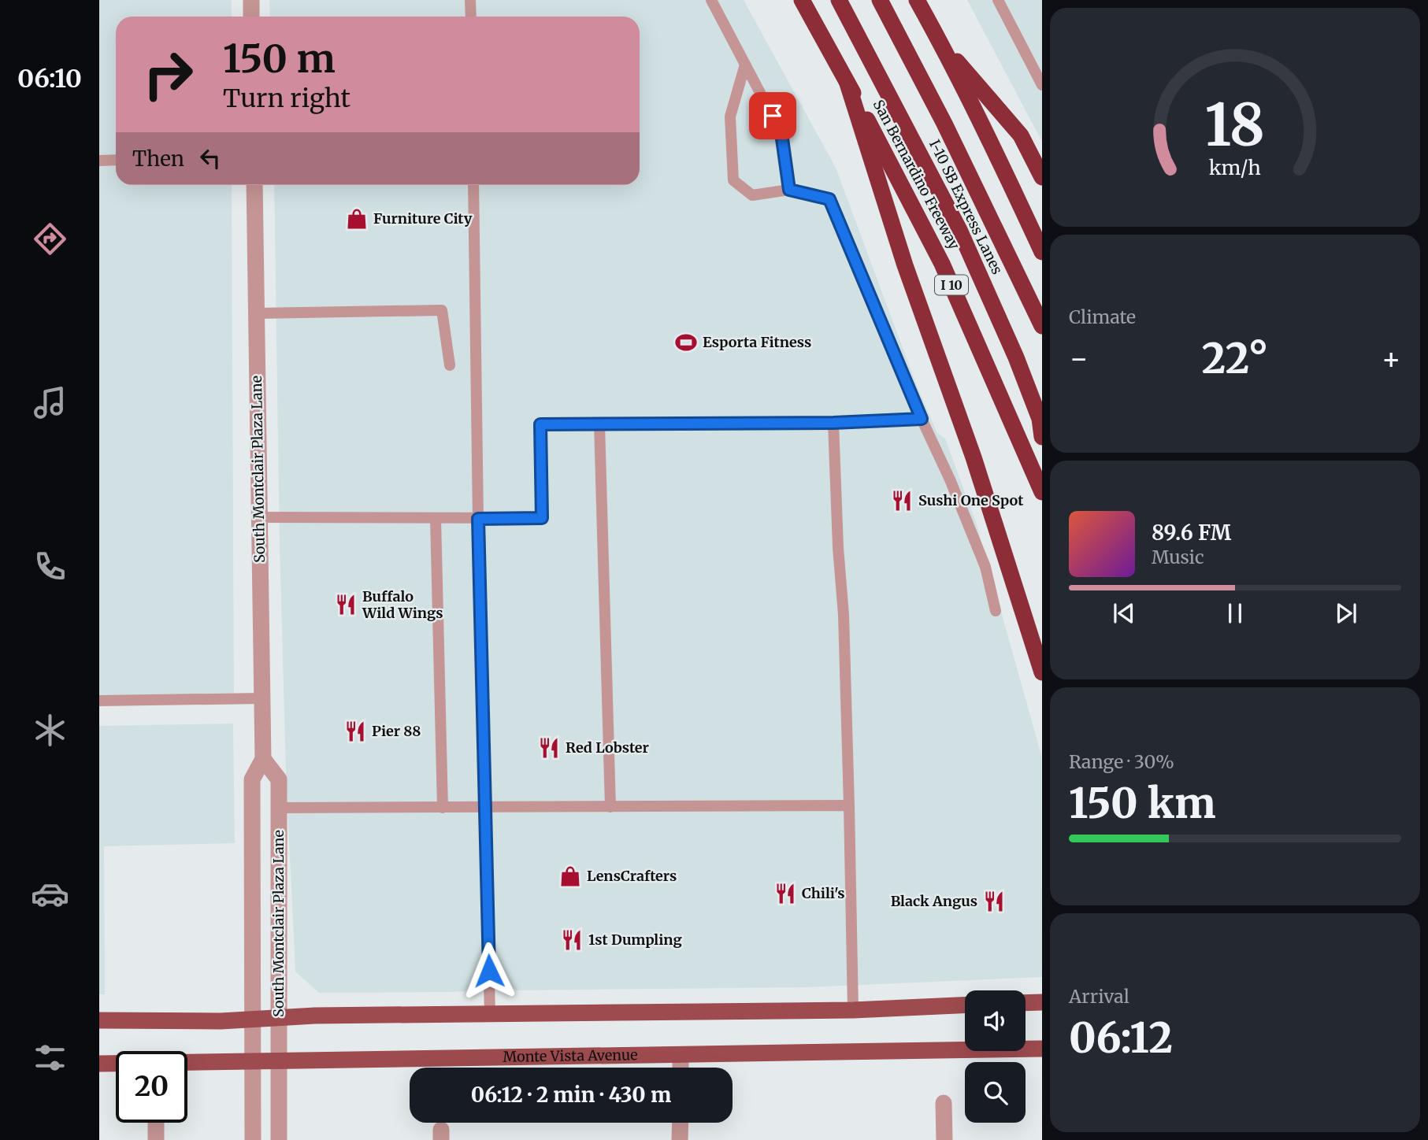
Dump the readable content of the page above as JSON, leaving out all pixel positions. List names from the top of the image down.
{
  "streets": {
    "highway": ["San Bernardino Freeway", "I-10 SB Express Lanes", "I 10"],
    "main road": ["Monte Vista Avenue"],
    "street": ["South Montclair Plaza Lane"]
  },
  "crossings": [
    ["South Montclair Plaza Lane", "Monte Vista Avenue"]
  ],
  "places": {
    "shop": ["Furniture City", "LensCrafters"],
    "sports": ["Esporta Fitness"],
    "restaurant": [
      "Sushi One Spot",
      "Buffalo Wild Wings",
      "Pier 88",
      "Red Lobster",
      "Chili's",
      "Black Angus",
      "1st Dumpling"
    ]
  },
  "page": {
    "tabs": "06:10",
    "turn": ["150 m", "Turn right"],
    "then": "Then",
    "tile": [
      "Climate",
      ["Range · 30%", "150 km"],
      ["Arrival", "06:12"]
    ],
    "heat": ["−", "22°", "+"],
    "song": ["89.6 FM", "Music"],
    "limit": "20",
    "trip": "06:12 · 2 min · 430 m",
    "gauge": ["18", "km/h"]
  }
}
